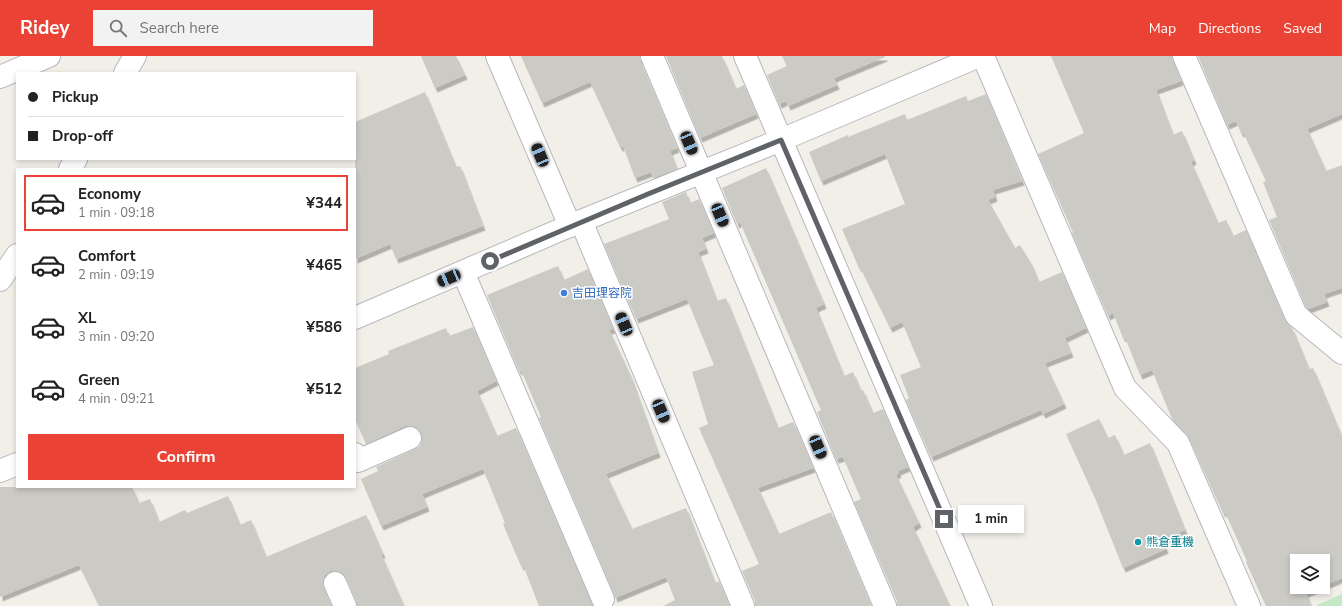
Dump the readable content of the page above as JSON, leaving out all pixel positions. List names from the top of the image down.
{
  "places": ["吉田理容院", "熊倉重機"],
  "page": {
    "header": "Ridey",
    "search": "Search here",
    "nav": ["Map", "Directions", "Saved"],
    "banner": ["Pickup", "Drop-off"],
    "list": [
      {
        "name": "Economy",
        "note": "1 min · 09:18",
        "value": "¥344"
      },
      {
        "name": "Comfort",
        "note": "2 min · 09:19",
        "value": "¥465"
      },
      {
        "name": "XL",
        "note": "3 min · 09:20",
        "value": "¥586"
      },
      {
        "name": "Green",
        "note": "4 min · 09:21",
        "value": "¥512"
      }
    ],
    "buttons": "Confirm",
    "bubble": "1 min"
  }
}
